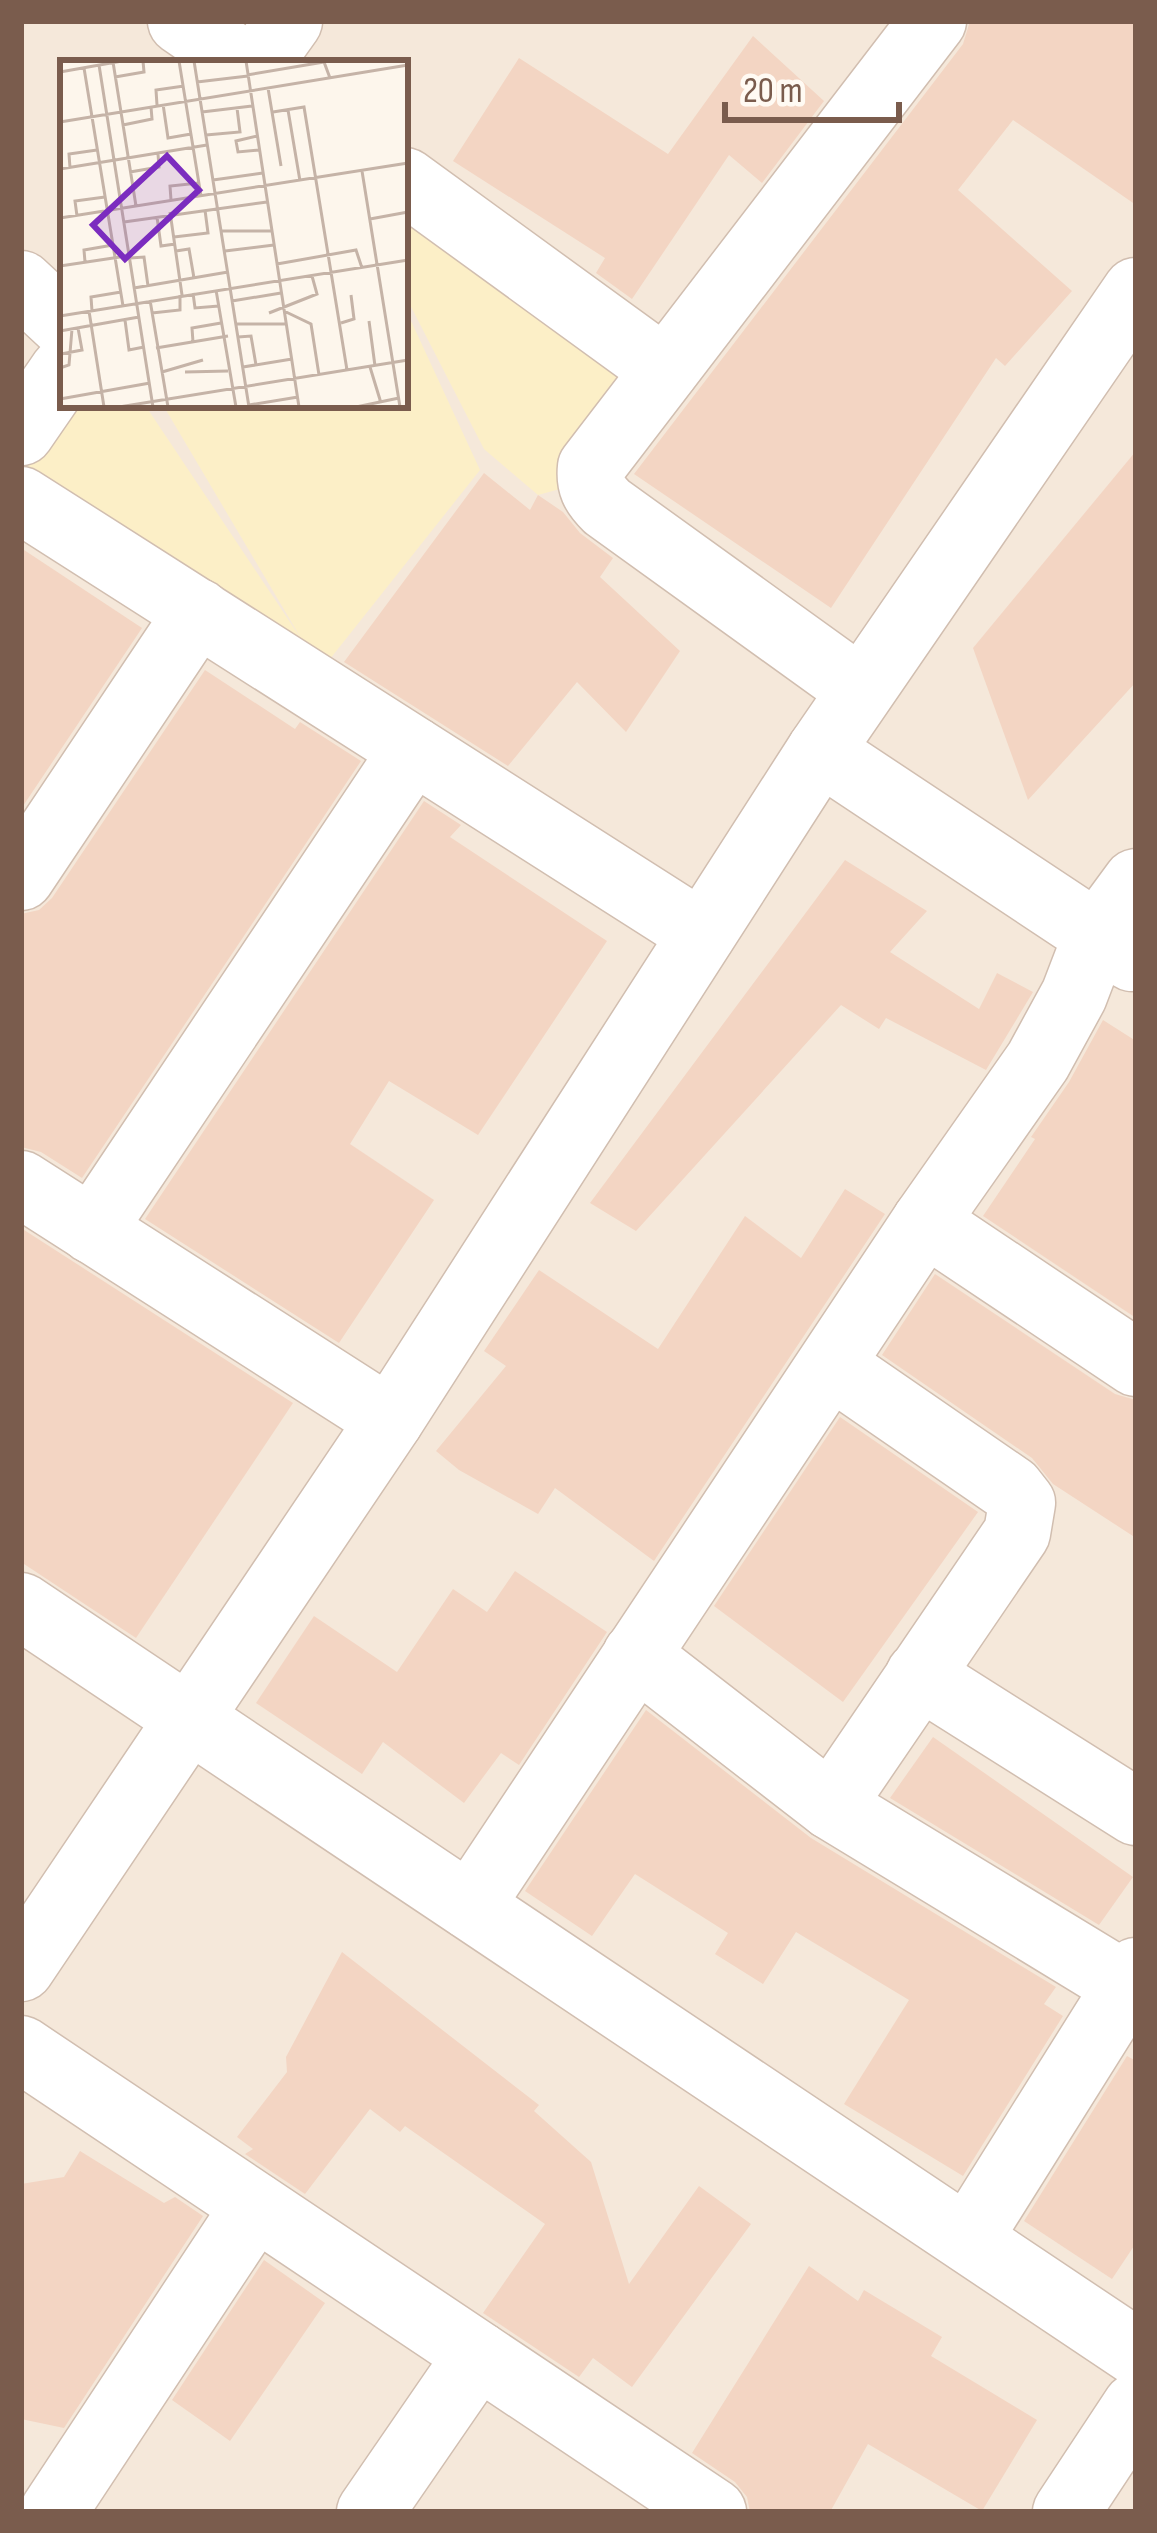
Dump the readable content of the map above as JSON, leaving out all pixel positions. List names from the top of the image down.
{
  "scale_bar": "20 m"
}
